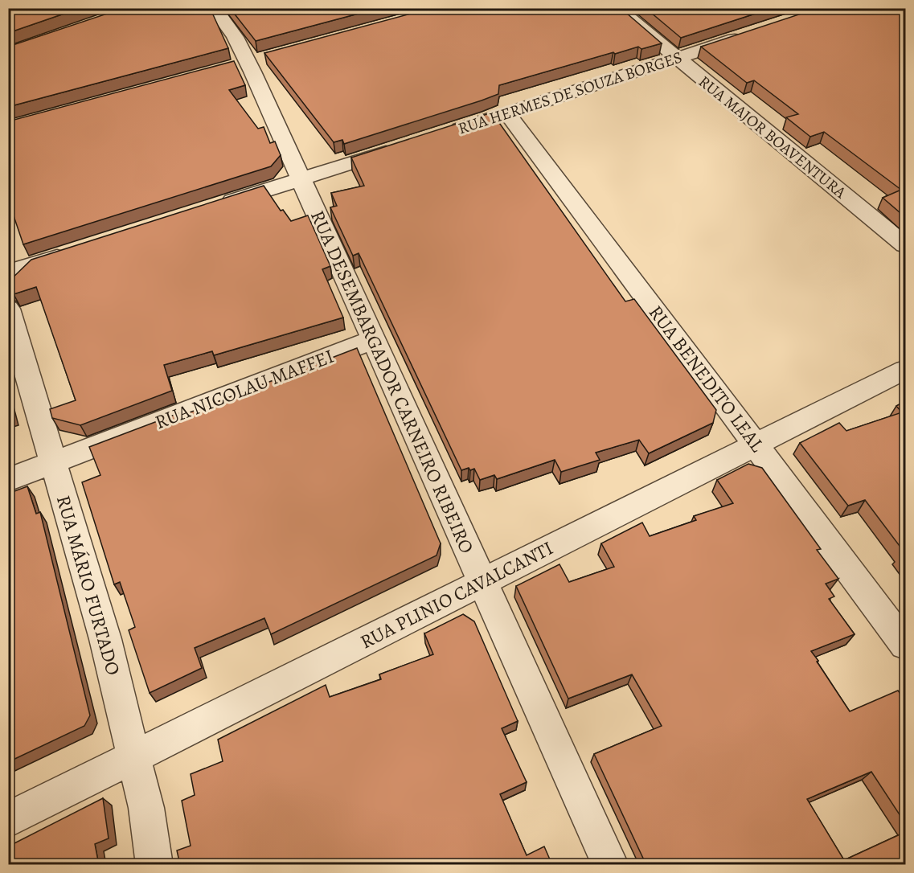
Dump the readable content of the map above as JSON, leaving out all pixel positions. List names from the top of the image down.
{
  "streets": {
    "street": [
      "RUA HERMES DE SOUZA BORGES",
      "RUA MAJOR BOAVENTURA",
      "RUA BENEDITO LEAL",
      "RUA DESEMBARGADOR CARNEIRO RIBEIRO",
      "RUA NICOLAU MAFFEI",
      "RUA MÁRIO FURTADO",
      "RUA PLINIO CAVALCANTI"
    ]
  },
  "crossings": [
    ["RUA HERMES DE SOUZA BORGES", "RUA MAJOR BOAVENTURA"],
    ["RUA HERMES DE SOUZA BORGES", "RUA BENEDITO LEAL"],
    ["RUA BENEDITO LEAL", "RUA PLINIO CAVALCANTI"],
    ["RUA DESEMBARGADOR CARNEIRO RIBEIRO", "RUA NICOLAU MAFFEI"],
    ["RUA DESEMBARGADOR CARNEIRO RIBEIRO", "RUA PLINIO CAVALCANTI"],
    ["RUA NICOLAU MAFFEI", "RUA MÁRIO FURTADO"],
    ["RUA MÁRIO FURTADO", "RUA PLINIO CAVALCANTI"]
  ]
}
